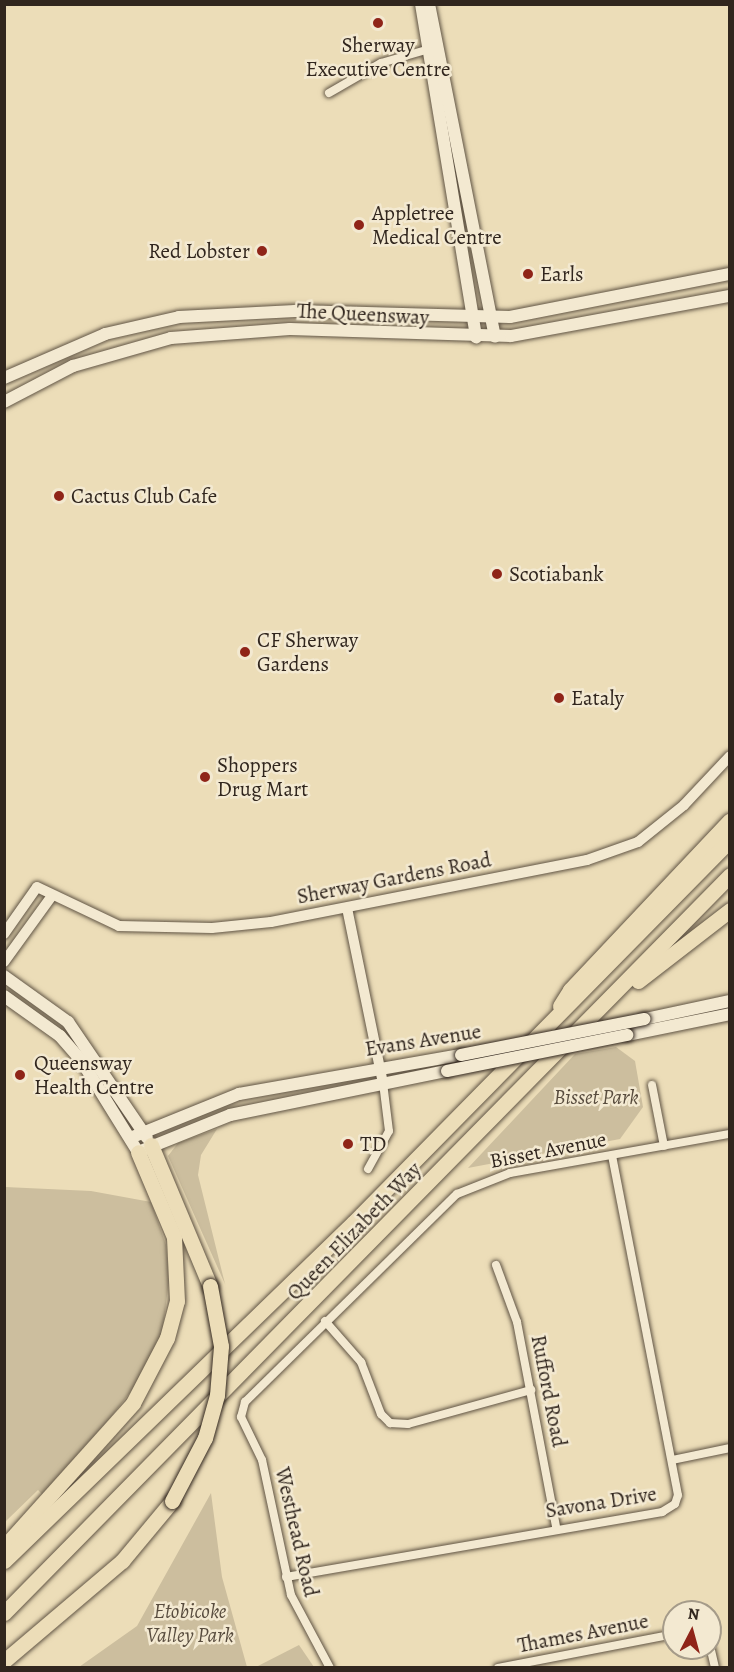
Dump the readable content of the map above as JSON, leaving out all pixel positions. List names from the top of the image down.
{
  "streets": {
    "highway": ["Queen Elizabeth Way"],
    "main road": ["The Queensway", "Evans Avenue"],
    "street": [
      "Sherway Gardens Road",
      "Bisset Avenue",
      "Rufford Road",
      "Savona Drive",
      "Westhead Road",
      "Thames Avenue"
    ]
  },
  "crossings": [
    ["Bisset Avenue", "Savona Drive"],
    ["Bisset Avenue", "Westhead Road"],
    ["Rufford Road", "Savona Drive"],
    ["Savona Drive", "Westhead Road"]
  ],
  "parks": ["Bisset Park", "Etobicoke Valley Park"],
  "places": [
    "Sherway Executive Centre",
    "Appletree Medical Centre",
    "Red Lobster",
    "Earls",
    "Cactus Club Cafe",
    "Scotiabank",
    "CF Sherway Gardens",
    "Eataly",
    "Shoppers Drug Mart",
    "Queensway Health Centre",
    "TD"
  ],
  "north": "top"
}
